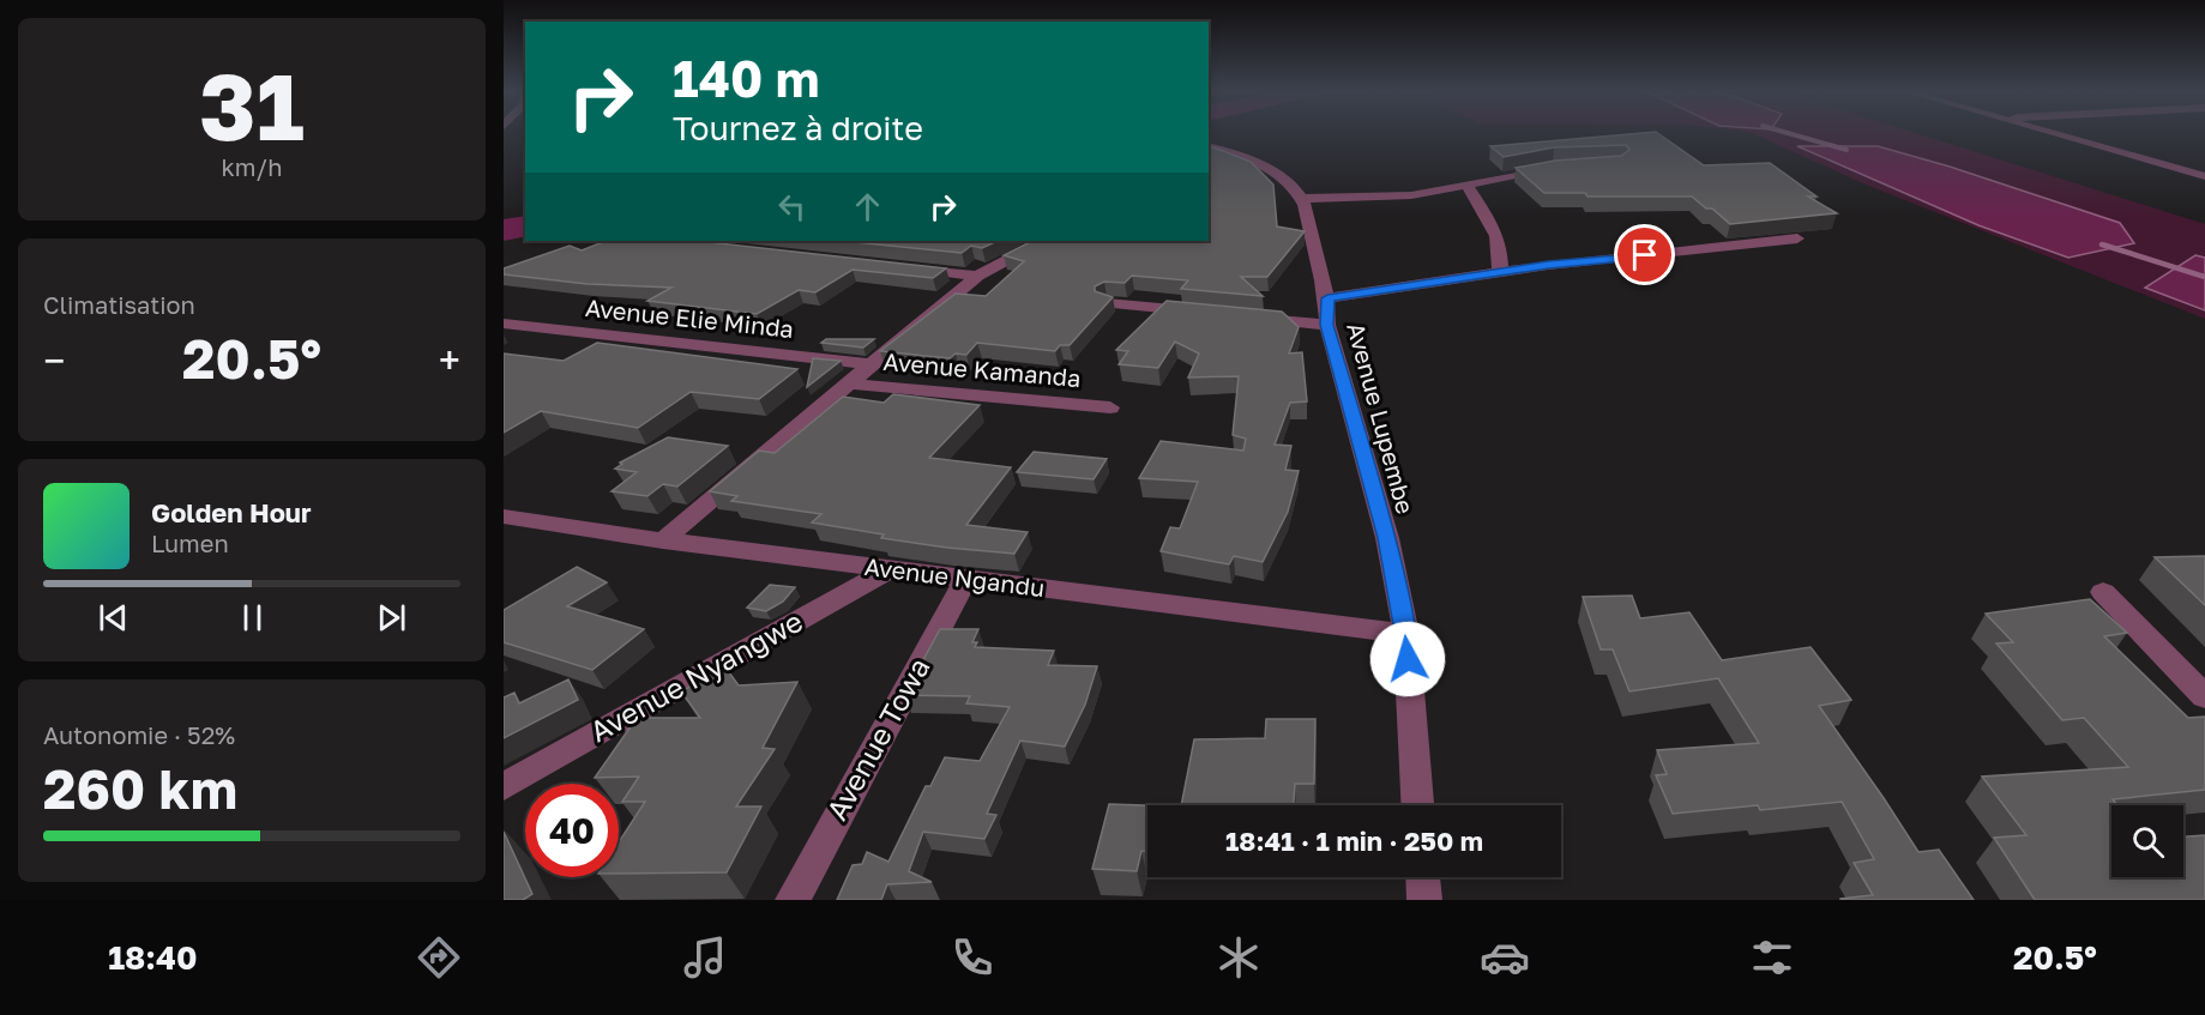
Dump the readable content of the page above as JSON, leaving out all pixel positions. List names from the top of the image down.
{
  "streets": {
    "street": [
      "Avenue Elie Minda",
      "Avenue Kamanda",
      "Avenue Lupembe",
      "Avenue Ngandu",
      "Avenue Nyangwe",
      "Avenue Towa"
    ]
  },
  "crossings": [
    ["Avenue Lupembe", "Avenue Ngandu"],
    ["Avenue Ngandu", "Avenue Nyangwe"],
    ["Avenue Ngandu", "Avenue Towa"]
  ],
  "page": {
    "tile": [
      ["31", "km/h"],
      "Climatisation",
      ["Autonomie · 52%", "260 km"]
    ],
    "turn": ["140 m", "Tournez à droite"],
    "heat": ["−", "20.5°", "+"],
    "song": ["Golden Hour", "Lumen"],
    "limit": "40",
    "trip": "18:41 · 1 min · 250 m",
    "tabs": ["18:40", "20.5°"]
  }
}
